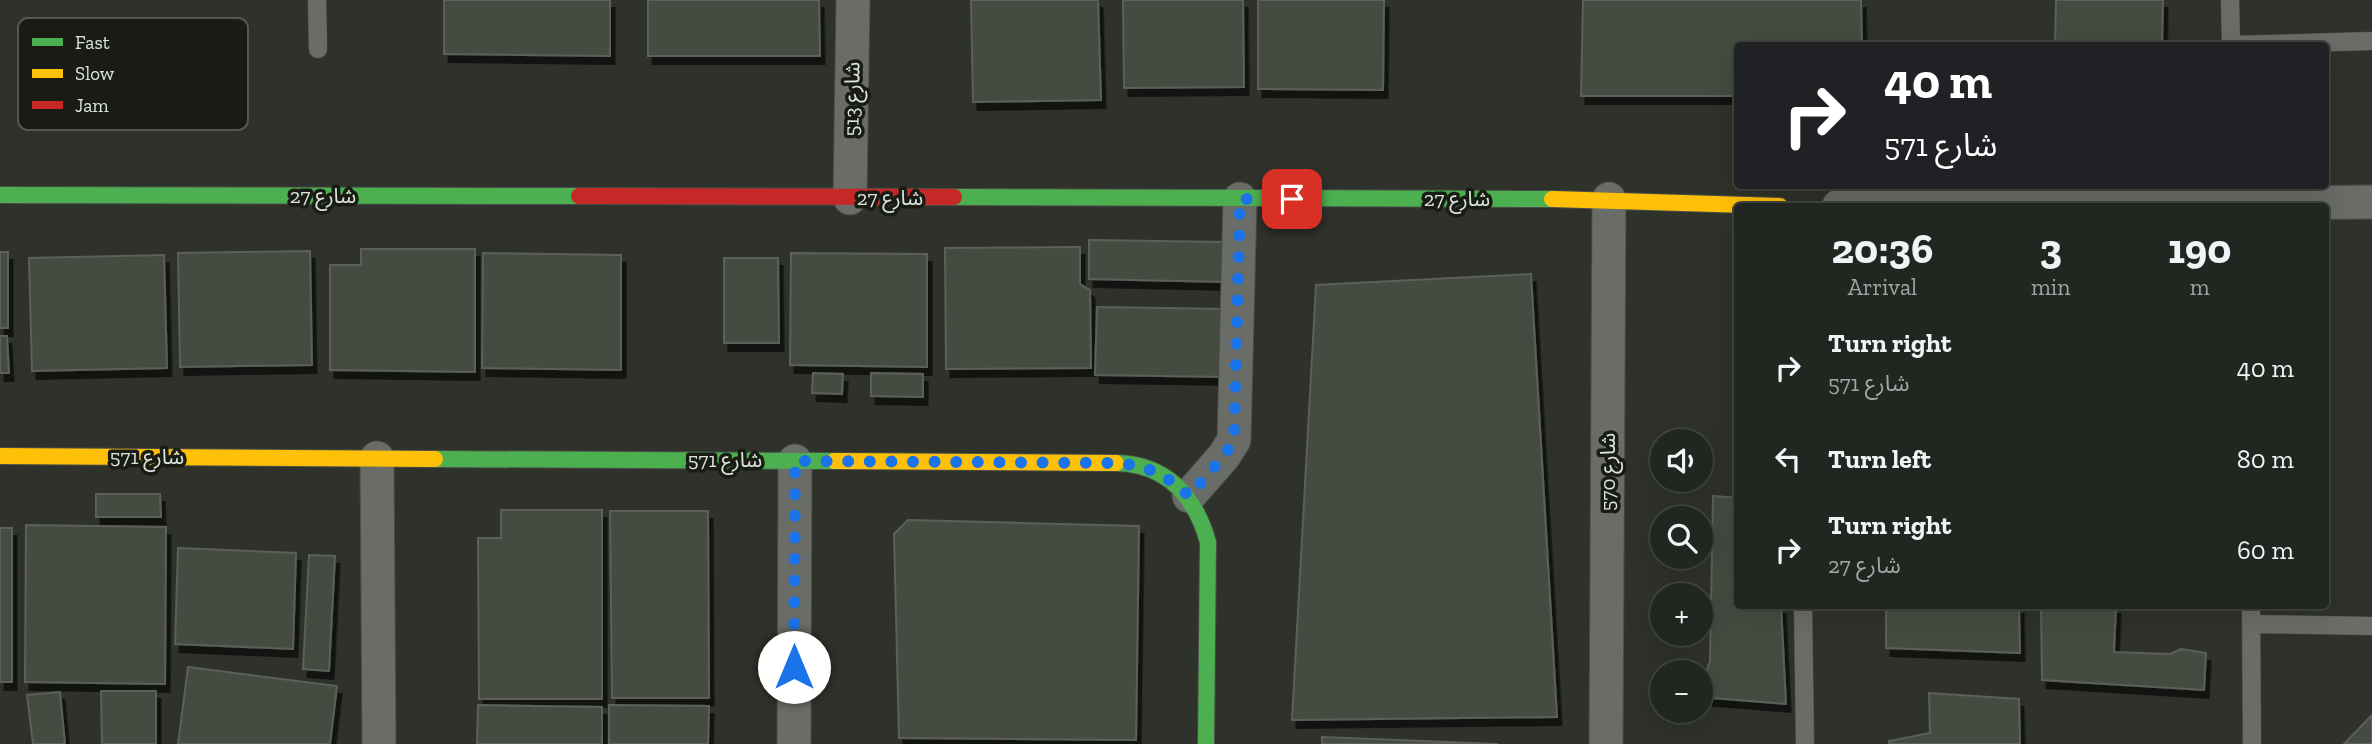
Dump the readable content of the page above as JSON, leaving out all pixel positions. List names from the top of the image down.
{
  "streets": {
    "street": [
      "شارع 513",
      "شارع 27",
      "شارع 571",
      "شارع 570"
    ]
  },
  "crossings": [
    ["شارع 513", "شارع 27"],
    ["شارع 27", "شارع 570"]
  ],
  "legend": ["Fast", "Slow", "Jam"],
  "page": {
    "turn": ["40 m", "شارع 571"],
    "eta": [
      "20:36",
      "Arrival",
      "3",
      "min",
      "190",
      "m"
    ],
    "list": [
      {
        "name": "Turn right",
        "note": "شارع 571",
        "value": "40 m"
      },
      {
        "name": "Turn left",
        "value": "80 m"
      },
      {
        "name": "Turn right",
        "note": "شارع 27",
        "value": "60 m"
      }
    ],
    "map_buttons": ["+", "−"]
  }
}
